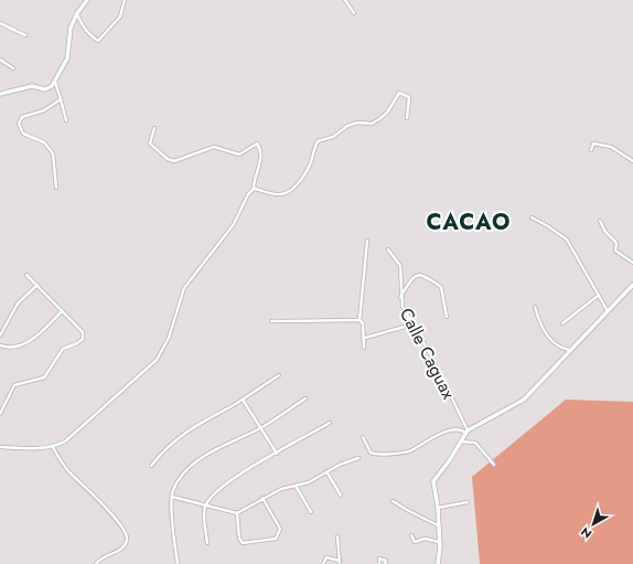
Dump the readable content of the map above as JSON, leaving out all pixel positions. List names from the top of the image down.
{
  "streets": {
    "street": ["Calle Caguax"]
  },
  "districts": ["CACAO"],
  "north": "bottom left"
}
